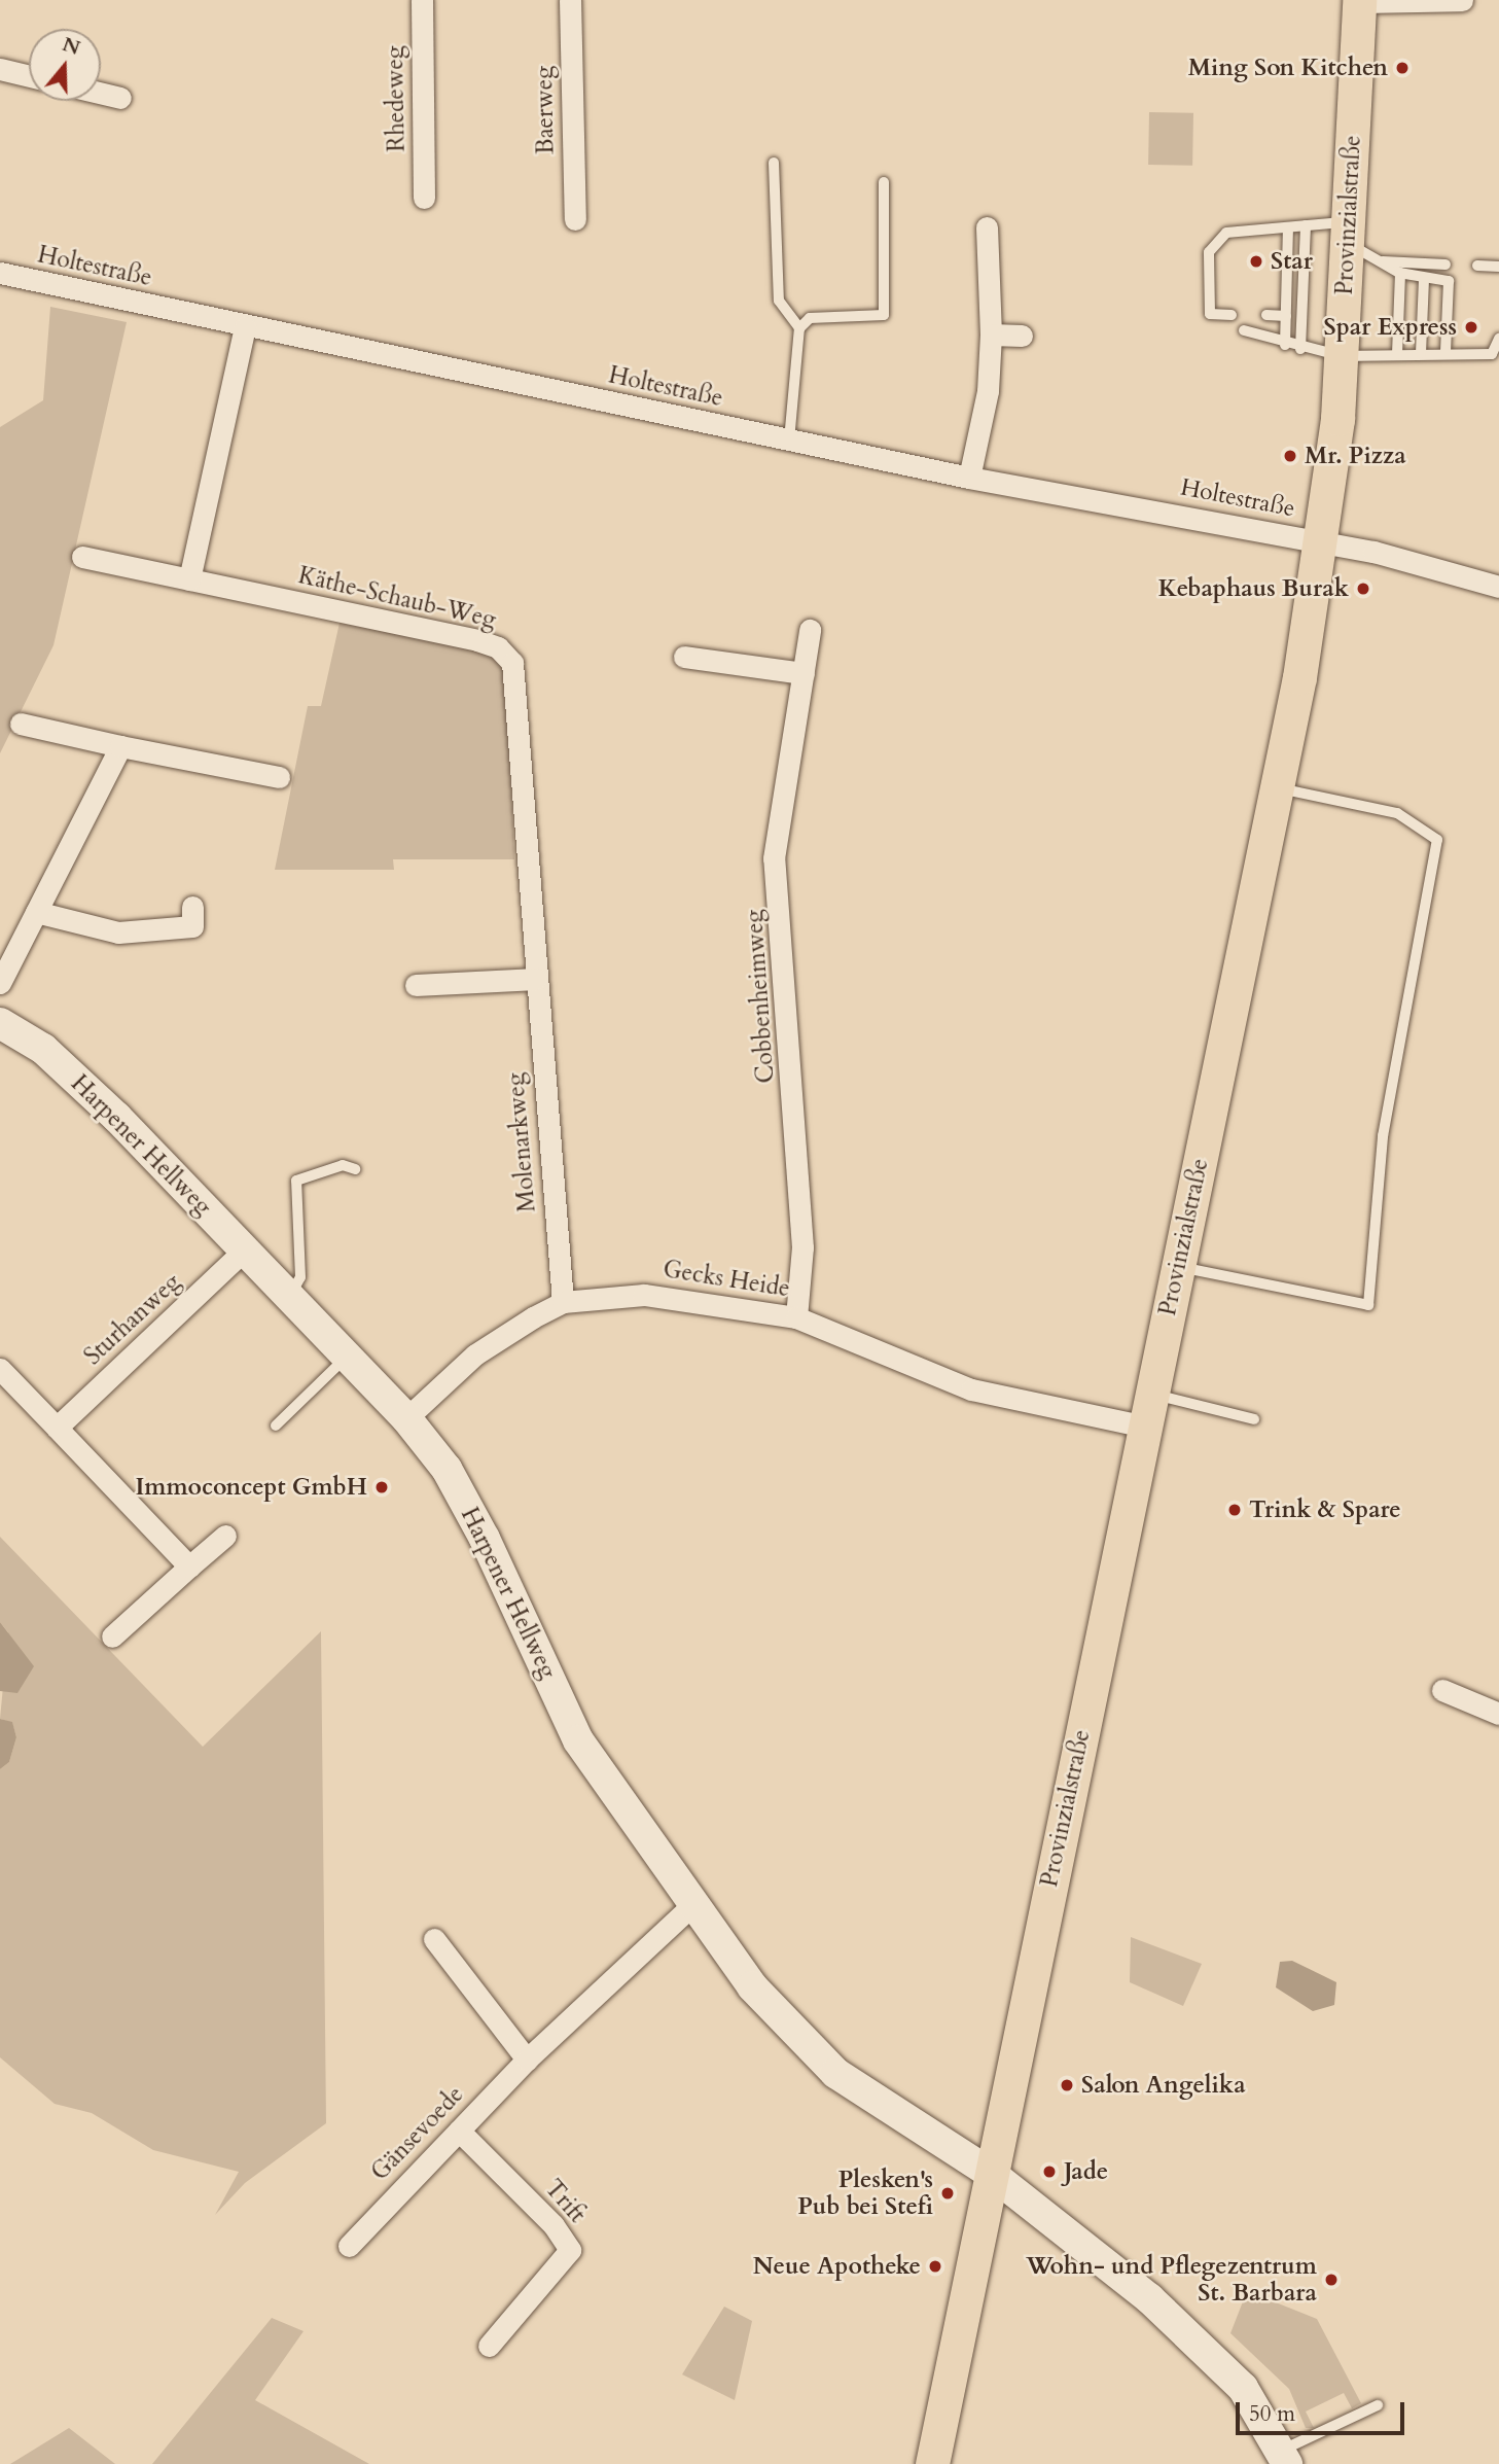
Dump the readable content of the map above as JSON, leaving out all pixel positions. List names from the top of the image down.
{
  "streets": {
    "main road": ["Provinzialstraße"],
    "street": [
      "Rhedeweg",
      "Baerweg",
      "Holtestraße",
      "Käthe-Schaub-Weg",
      "Cobbenheimweg",
      "Molenarkweg",
      "Harpener Hellweg",
      "Gecks Heide",
      "Sturhanweg",
      "Gänsevoede",
      "Trift"
    ]
  },
  "crossings": [
    ["Provinzialstraße", "Holtestraße"],
    ["Provinzialstraße", "Harpener Hellweg"],
    ["Provinzialstraße", "Gecks Heide"],
    ["Käthe-Schaub-Weg", "Molenarkweg"],
    ["Cobbenheimweg", "Gecks Heide"],
    ["Molenarkweg", "Gecks Heide"],
    ["Harpener Hellweg", "Gecks Heide"],
    ["Harpener Hellweg", "Sturhanweg"],
    ["Harpener Hellweg", "Gänsevoede"],
    ["Gänsevoede", "Trift"]
  ],
  "places": [
    "Ming Son Kitchen",
    "Star",
    "Spar Express",
    "Mr. Pizza",
    "Kebaphaus Burak",
    "Immoconcept GmbH",
    "Trink & Spare",
    "Salon Angelika",
    "Jade",
    "Plesken's Pub bei Stefi",
    "Neue Apotheke",
    "Wohn- und Pflegezentrum St. Barbara"
  ],
  "scale_bar": "50 m",
  "north": "top"
}
